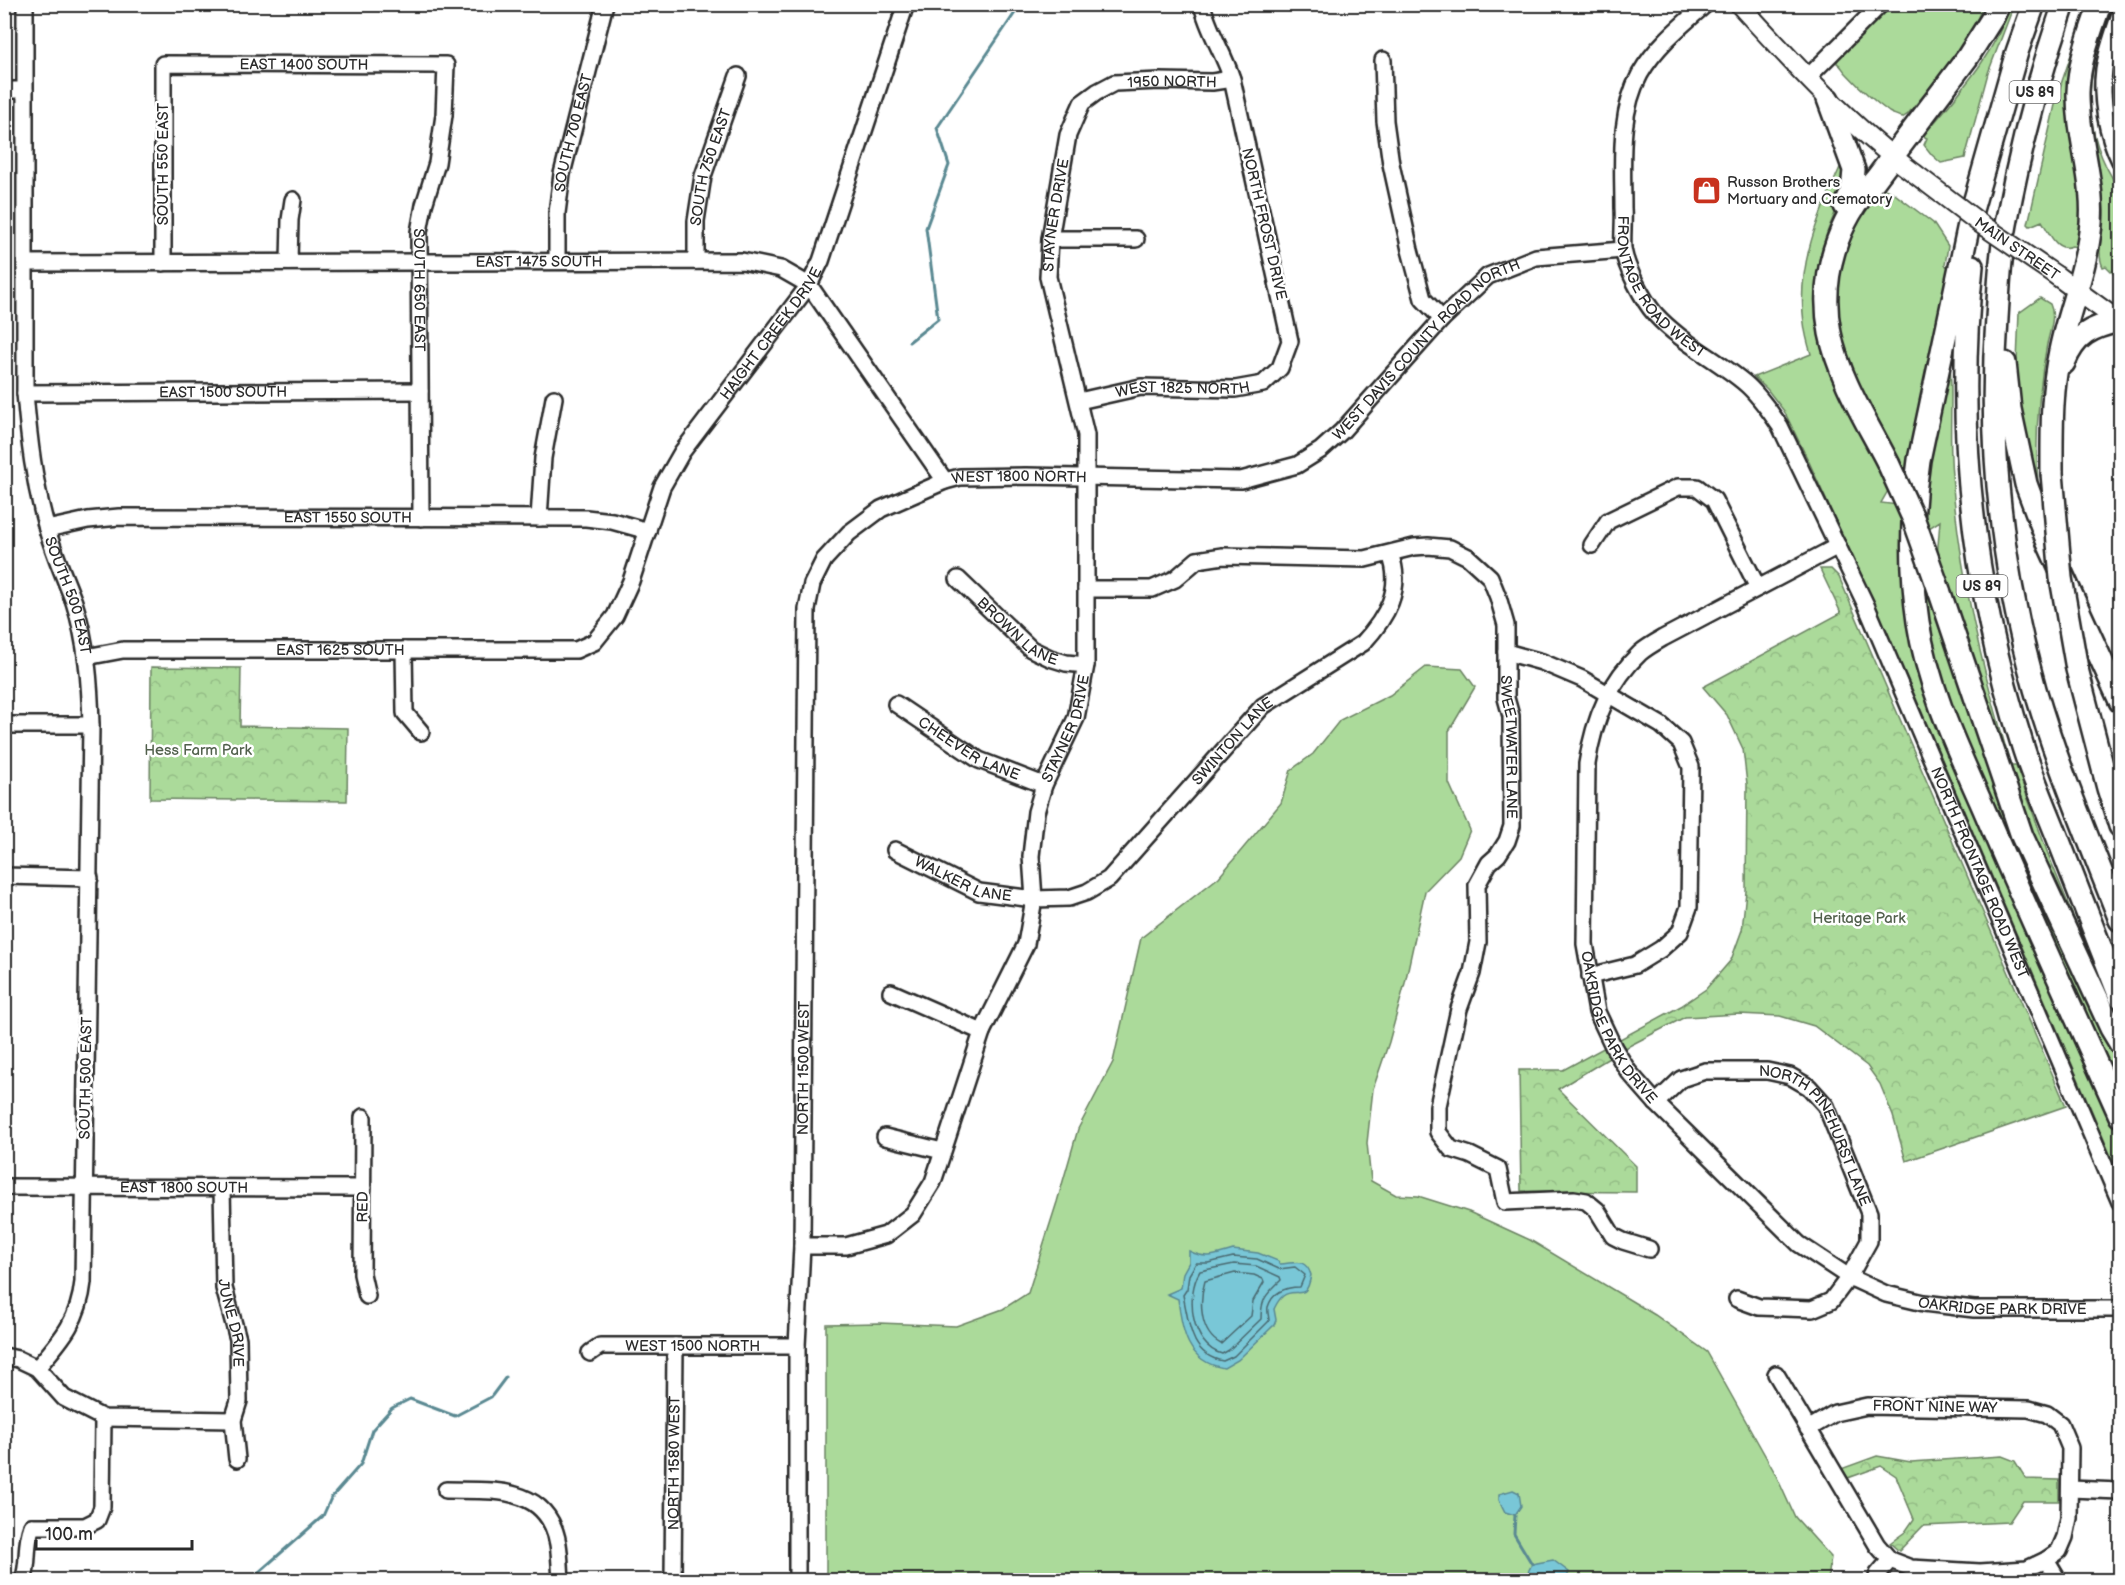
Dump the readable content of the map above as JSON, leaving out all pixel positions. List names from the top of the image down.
{
  "streets": {
    "highway": ["US 89"],
    "main road": ["MAIN STREET"],
    "street": [
      "EAST 1400 SOUTH",
      "1950 NORTH",
      "SOUTH 700 EAST",
      "SOUTH 550 EAST",
      "SOUTH 750 EAST",
      "STAYNER DRIVE",
      "NORTH FROST DRIVE",
      "EAST 1475 SOUTH",
      "FRONTAGE ROAD WEST",
      "SOUTH 650 EAST",
      "HAIGHT CREEK DRIVE",
      "WEST DAVIS COUNTY ROAD NORTH",
      "WEST 1825 NORTH",
      "EAST 1500 SOUTH",
      "WEST 1800 NORTH",
      "EAST 1550 SOUTH",
      "SOUTH 500 EAST",
      "BROWN LANE",
      "EAST 1625 SOUTH",
      "SWINTON LANE",
      "CHEEVER LANE",
      "SWEETWATER LANE",
      "NORTH FRONTAGE ROAD WEST",
      "WALKER LANE",
      "OAKRIDGE PARK DRIVE",
      "NORTH 1500 WEST",
      "NORTH PINEHURST LANE",
      "EAST 1800 SOUTH",
      "RED",
      "JUNE DRIVE",
      "WEST 1500 NORTH",
      "FRONT NINE WAY",
      "NORTH 1580 WEST"
    ]
  },
  "crossings": [
    ["EAST 1400 SOUTH", "SOUTH 550 EAST"],
    ["EAST 1400 SOUTH", "SOUTH 650 EAST"],
    ["1950 NORTH", "STAYNER DRIVE"],
    ["1950 NORTH", "NORTH FROST DRIVE"],
    ["SOUTH 700 EAST", "EAST 1475 SOUTH"],
    ["SOUTH 550 EAST", "EAST 1475 SOUTH"],
    ["SOUTH 750 EAST", "EAST 1475 SOUTH"],
    ["STAYNER DRIVE", "WEST 1825 NORTH"],
    ["STAYNER DRIVE", "WEST 1800 NORTH"],
    ["STAYNER DRIVE", "BROWN LANE"],
    ["STAYNER DRIVE", "SWINTON LANE"],
    ["STAYNER DRIVE", "CHEEVER LANE"],
    ["STAYNER DRIVE", "SWEETWATER LANE"],
    ["STAYNER DRIVE", "WALKER LANE"],
    ["STAYNER DRIVE", "NORTH 1500 WEST"],
    ["NORTH FROST DRIVE", "WEST 1825 NORTH"],
    ["EAST 1475 SOUTH", "SOUTH 650 EAST"],
    ["EAST 1475 SOUTH", "HAIGHT CREEK DRIVE"],
    ["EAST 1475 SOUTH", "WEST 1800 NORTH"],
    ["EAST 1475 SOUTH", "SOUTH 500 EAST"],
    ["FRONTAGE ROAD WEST", "WEST DAVIS COUNTY ROAD NORTH"],
    ["FRONTAGE ROAD WEST", "NORTH FRONTAGE ROAD WEST"],
    ["FRONTAGE ROAD WEST", "OAKRIDGE PARK DRIVE"],
    ["SOUTH 650 EAST", "EAST 1500 SOUTH"],
    ["SOUTH 650 EAST", "EAST 1550 SOUTH"],
    ["HAIGHT CREEK DRIVE", "EAST 1550 SOUTH"],
    ["HAIGHT CREEK DRIVE", "EAST 1625 SOUTH"],
    ["WEST DAVIS COUNTY ROAD NORTH", "WEST 1800 NORTH"],
    ["EAST 1500 SOUTH", "SOUTH 500 EAST"],
    ["WEST 1800 NORTH", "NORTH 1500 WEST"],
    ["EAST 1550 SOUTH", "SOUTH 500 EAST"],
    ["SOUTH 500 EAST", "EAST 1625 SOUTH"],
    ["SOUTH 500 EAST", "EAST 1800 SOUTH"],
    ["SWINTON LANE", "SWEETWATER LANE"],
    ["SWINTON LANE", "WALKER LANE"],
    ["NORTH FRONTAGE ROAD WEST", "OAKRIDGE PARK DRIVE"],
    ["OAKRIDGE PARK DRIVE", "NORTH PINEHURST LANE"],
    ["NORTH 1500 WEST", "WEST 1500 NORTH"],
    ["EAST 1800 SOUTH", "RED"],
    ["EAST 1800 SOUTH", "JUNE DRIVE"],
    ["WEST 1500 NORTH", "NORTH 1580 WEST"]
  ],
  "parks": ["Hess Farm Park", "Heritage Park"],
  "places": {
    "shop": ["Russon Brothers Mortuary and Crematory"]
  },
  "scale_bar": "100 m"
}
